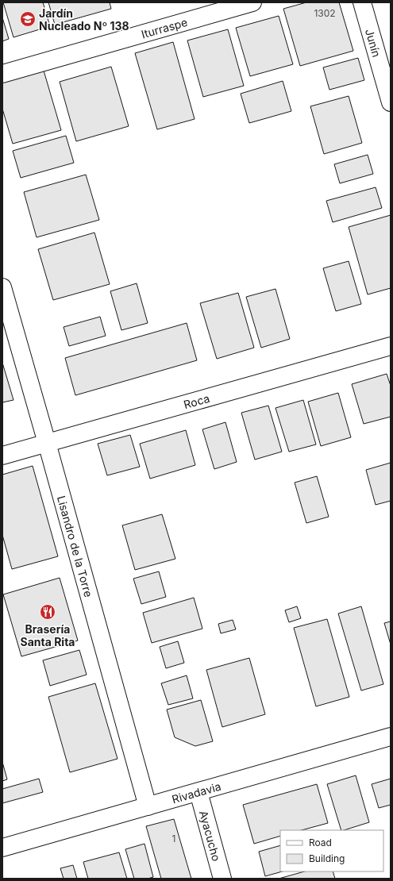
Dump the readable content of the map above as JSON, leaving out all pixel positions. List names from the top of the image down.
{
  "streets": {
    "street": [
      "Iturraspe",
      "Junín",
      "Roca",
      "Lisandro de la Torre",
      "Rivadavia",
      "Ayacucho"
    ]
  },
  "crossings": [
    ["Roca", "Lisandro de la Torre"],
    ["Lisandro de la Torre", "Rivadavia"],
    ["Rivadavia", "Ayacucho"]
  ],
  "places": {
    "school or university": ["Jardín Nucleado Nº 138"],
    "restaurant": ["Brasería Santa Rita"]
  },
  "house_numbers": ["1302", "1"],
  "legend": ["Road", "Building"]
}
